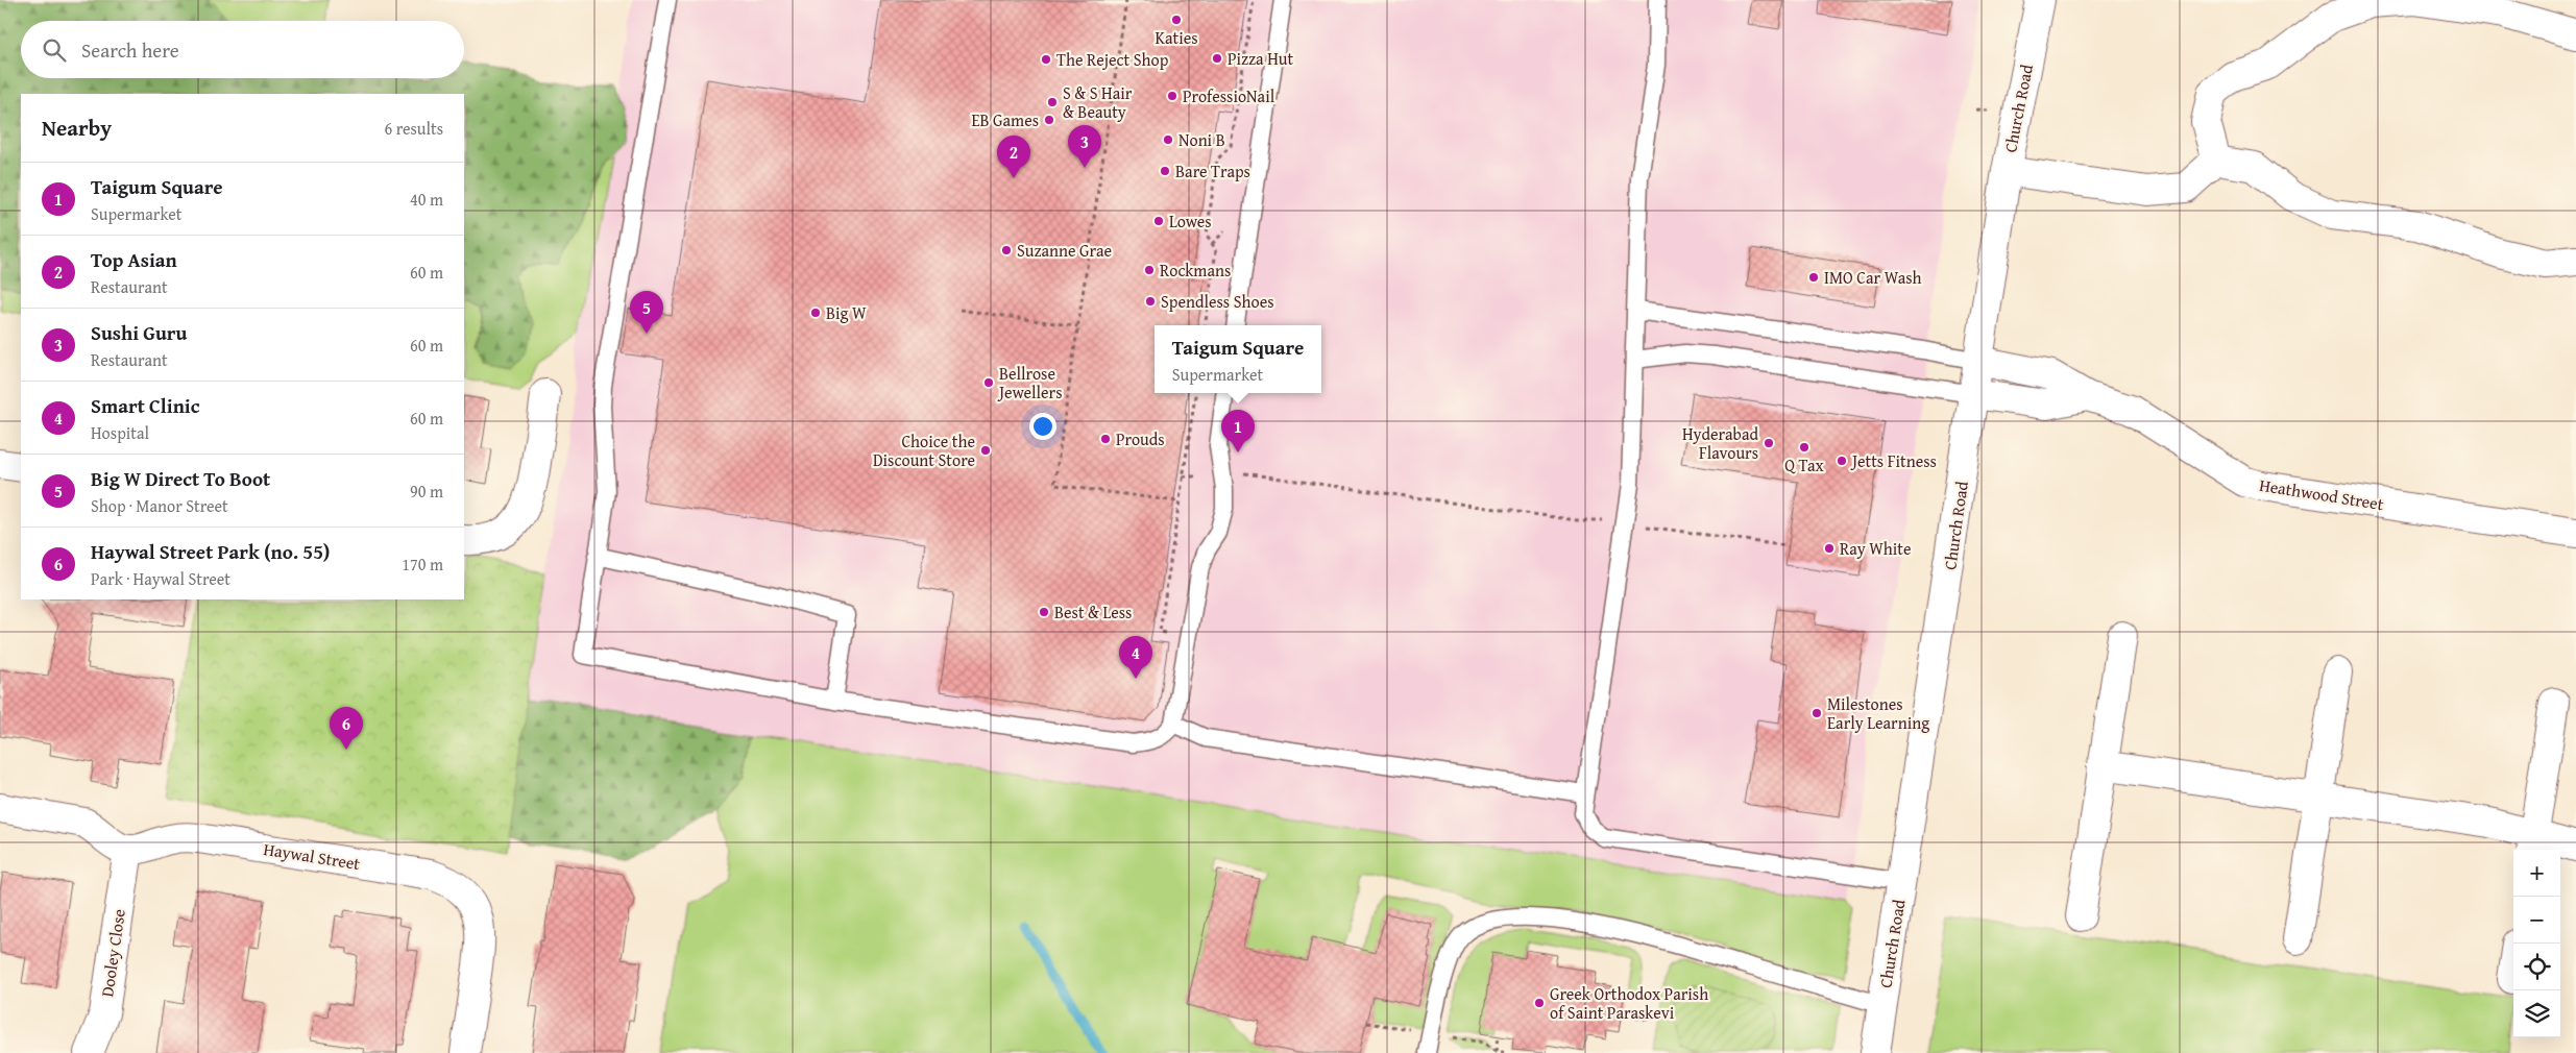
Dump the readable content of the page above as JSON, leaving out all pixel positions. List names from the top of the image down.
{
  "streets": {
    "street": [
      "Church Road",
      "Heathwood Street",
      "Haywal Street",
      "Dooley Close"
    ]
  },
  "crossings": [
    ["Church Road", "Heathwood Street"],
    ["Haywal Street", "Dooley Close"]
  ],
  "places": [
    "Katies",
    "Pizza Hut",
    "The Reject Shop",
    "ProfessioNail",
    "S & S Hair & Beauty",
    "EB Games",
    "Noni B",
    "Bare Traps",
    "Lowes",
    "Suzanne Grae",
    "Rockmans",
    "IMO Car Wash",
    "Spendless Shoes",
    "Big W",
    "Bellrose Jewellers",
    "Prouds",
    "Hyderabad Flavours",
    "Q Tax",
    "Choice the Discount Store",
    "Jetts Fitness",
    "Ray White",
    "Best & Less",
    "Milestones Early Learning",
    "Greek Orthodox Parish of Saint Paraskevi"
  ],
  "page": {
    "search": "Search here",
    "heading": ["Nearby", "6 results"],
    "pins": [
      "3",
      "2",
      "5",
      "1",
      "4",
      "6"
    ],
    "list": [
      {
        "mark": "1",
        "name": "Taigum Square",
        "note": "Supermarket",
        "value": "40 m"
      },
      {
        "mark": "2",
        "name": "Top Asian",
        "note": "Restaurant",
        "value": "60 m"
      },
      {
        "mark": "3",
        "name": "Sushi Guru",
        "note": "Restaurant",
        "value": "60 m"
      },
      {
        "mark": "4",
        "name": "Smart Clinic",
        "note": "Hospital",
        "value": "60 m"
      },
      {
        "mark": "5",
        "name": "Big W Direct To Boot",
        "note": "Shop · Manor Street",
        "value": "90 m"
      },
      {
        "mark": "6",
        "name": "Haywal Street Park (no. 55)",
        "note": "Park · Haywal Street",
        "value": "170 m"
      }
    ],
    "popup": ["Taigum Square", "Supermarket"],
    "map_buttons": ["+", "−"]
  }
}
